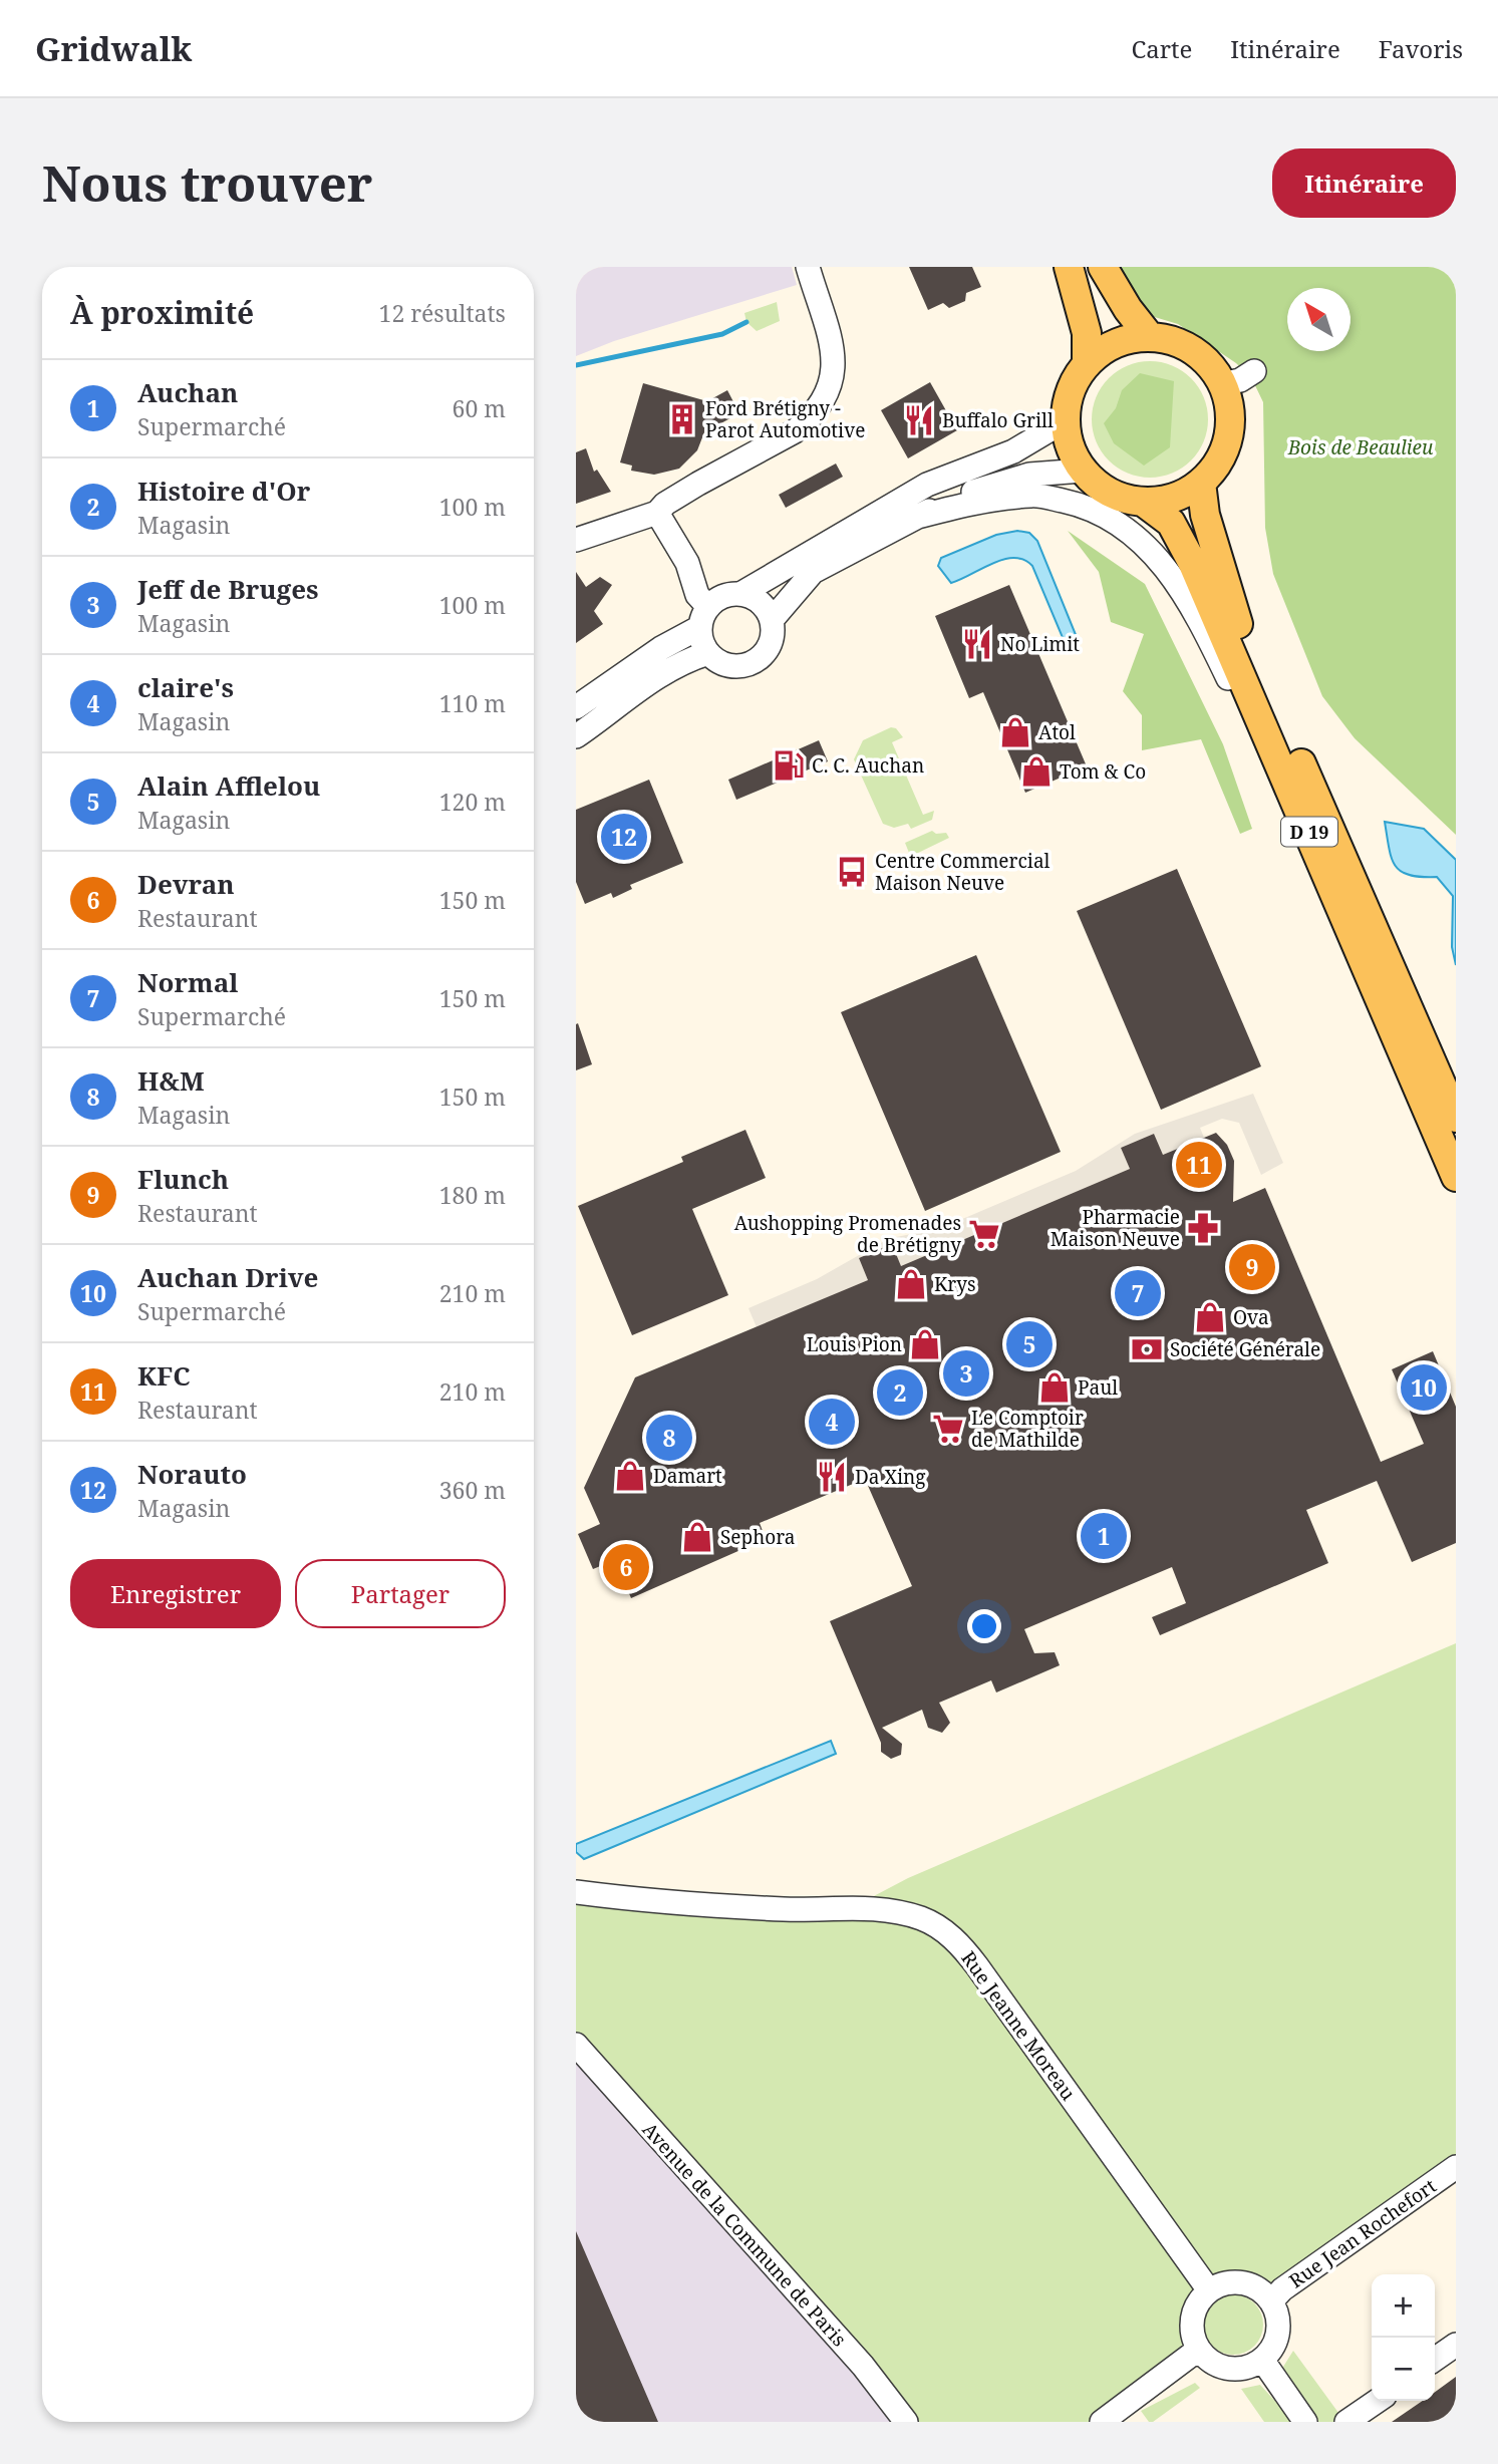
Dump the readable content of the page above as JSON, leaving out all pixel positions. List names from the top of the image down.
{
  "streets": {
    "main road": ["D 19"],
    "street": ["Rue Jeanne Moreau", "Rue Jean Rochefort", "Avenue de la Commune de Paris"]
  },
  "crossings": [
    ["Rue Jeanne Moreau", "Rue Jean Rochefort"]
  ],
  "parks": ["Bois de Beaulieu"],
  "places": {
    "building": ["Ford Brétigny - Parot Automotive"],
    "restaurant": ["Buffalo Grill", "No Limit", "Da Xing"],
    "shop": [
      "Atol",
      "Tom & Co",
      "Krys",
      "Ova",
      "Louis Pion",
      "Paul",
      "Damart",
      "Sephora"
    ],
    "fuel station": ["C. C. Auchan"],
    "bus stop": ["Centre Commercial Maison Neuve"],
    "pharmacy": ["Pharmacie Maison Neuve"],
    "supermarket": ["Aushopping Promenades de Brétigny", "Le Comptoir de Mathilde"],
    "bank": ["Société Générale"]
  },
  "north": "top left",
  "page": {
    "header": "Gridwalk",
    "nav": ["Carte", "Itinéraire", "Favoris"],
    "buttons": [
      "Itinéraire",
      ["Enregistrer", "Partager"]
    ],
    "title": "Nous trouver",
    "heading": ["À proximité", "12 résultats"],
    "list": [
      {
        "mark": "1",
        "name": "Auchan",
        "note": "Supermarché",
        "value": "60 m"
      },
      {
        "mark": "2",
        "name": "Histoire d'Or",
        "note": "Magasin",
        "value": "100 m"
      },
      {
        "mark": "3",
        "name": "Jeff de Bruges",
        "note": "Magasin",
        "value": "100 m"
      },
      {
        "mark": "4",
        "name": "claire's",
        "note": "Magasin",
        "value": "110 m"
      },
      {
        "mark": "5",
        "name": "Alain Afflelou",
        "note": "Magasin",
        "value": "120 m"
      },
      {
        "mark": "6",
        "name": "Devran",
        "note": "Restaurant",
        "value": "150 m"
      },
      {
        "mark": "7",
        "name": "Normal",
        "note": "Supermarché",
        "value": "150 m"
      },
      {
        "mark": "8",
        "name": "H&M",
        "note": "Magasin",
        "value": "150 m"
      },
      {
        "mark": "9",
        "name": "Flunch",
        "note": "Restaurant",
        "value": "180 m"
      },
      {
        "mark": "10",
        "name": "Auchan Drive",
        "note": "Supermarché",
        "value": "210 m"
      },
      {
        "mark": "11",
        "name": "KFC",
        "note": "Restaurant",
        "value": "210 m"
      },
      {
        "mark": "12",
        "name": "Norauto",
        "note": "Magasin",
        "value": "360 m"
      }
    ],
    "pins": [
      "12",
      "11",
      "9",
      "7",
      "5",
      "3",
      "10",
      "2",
      "4",
      "8",
      "1",
      "6"
    ],
    "map_buttons": ["+", "−"]
  }
}
